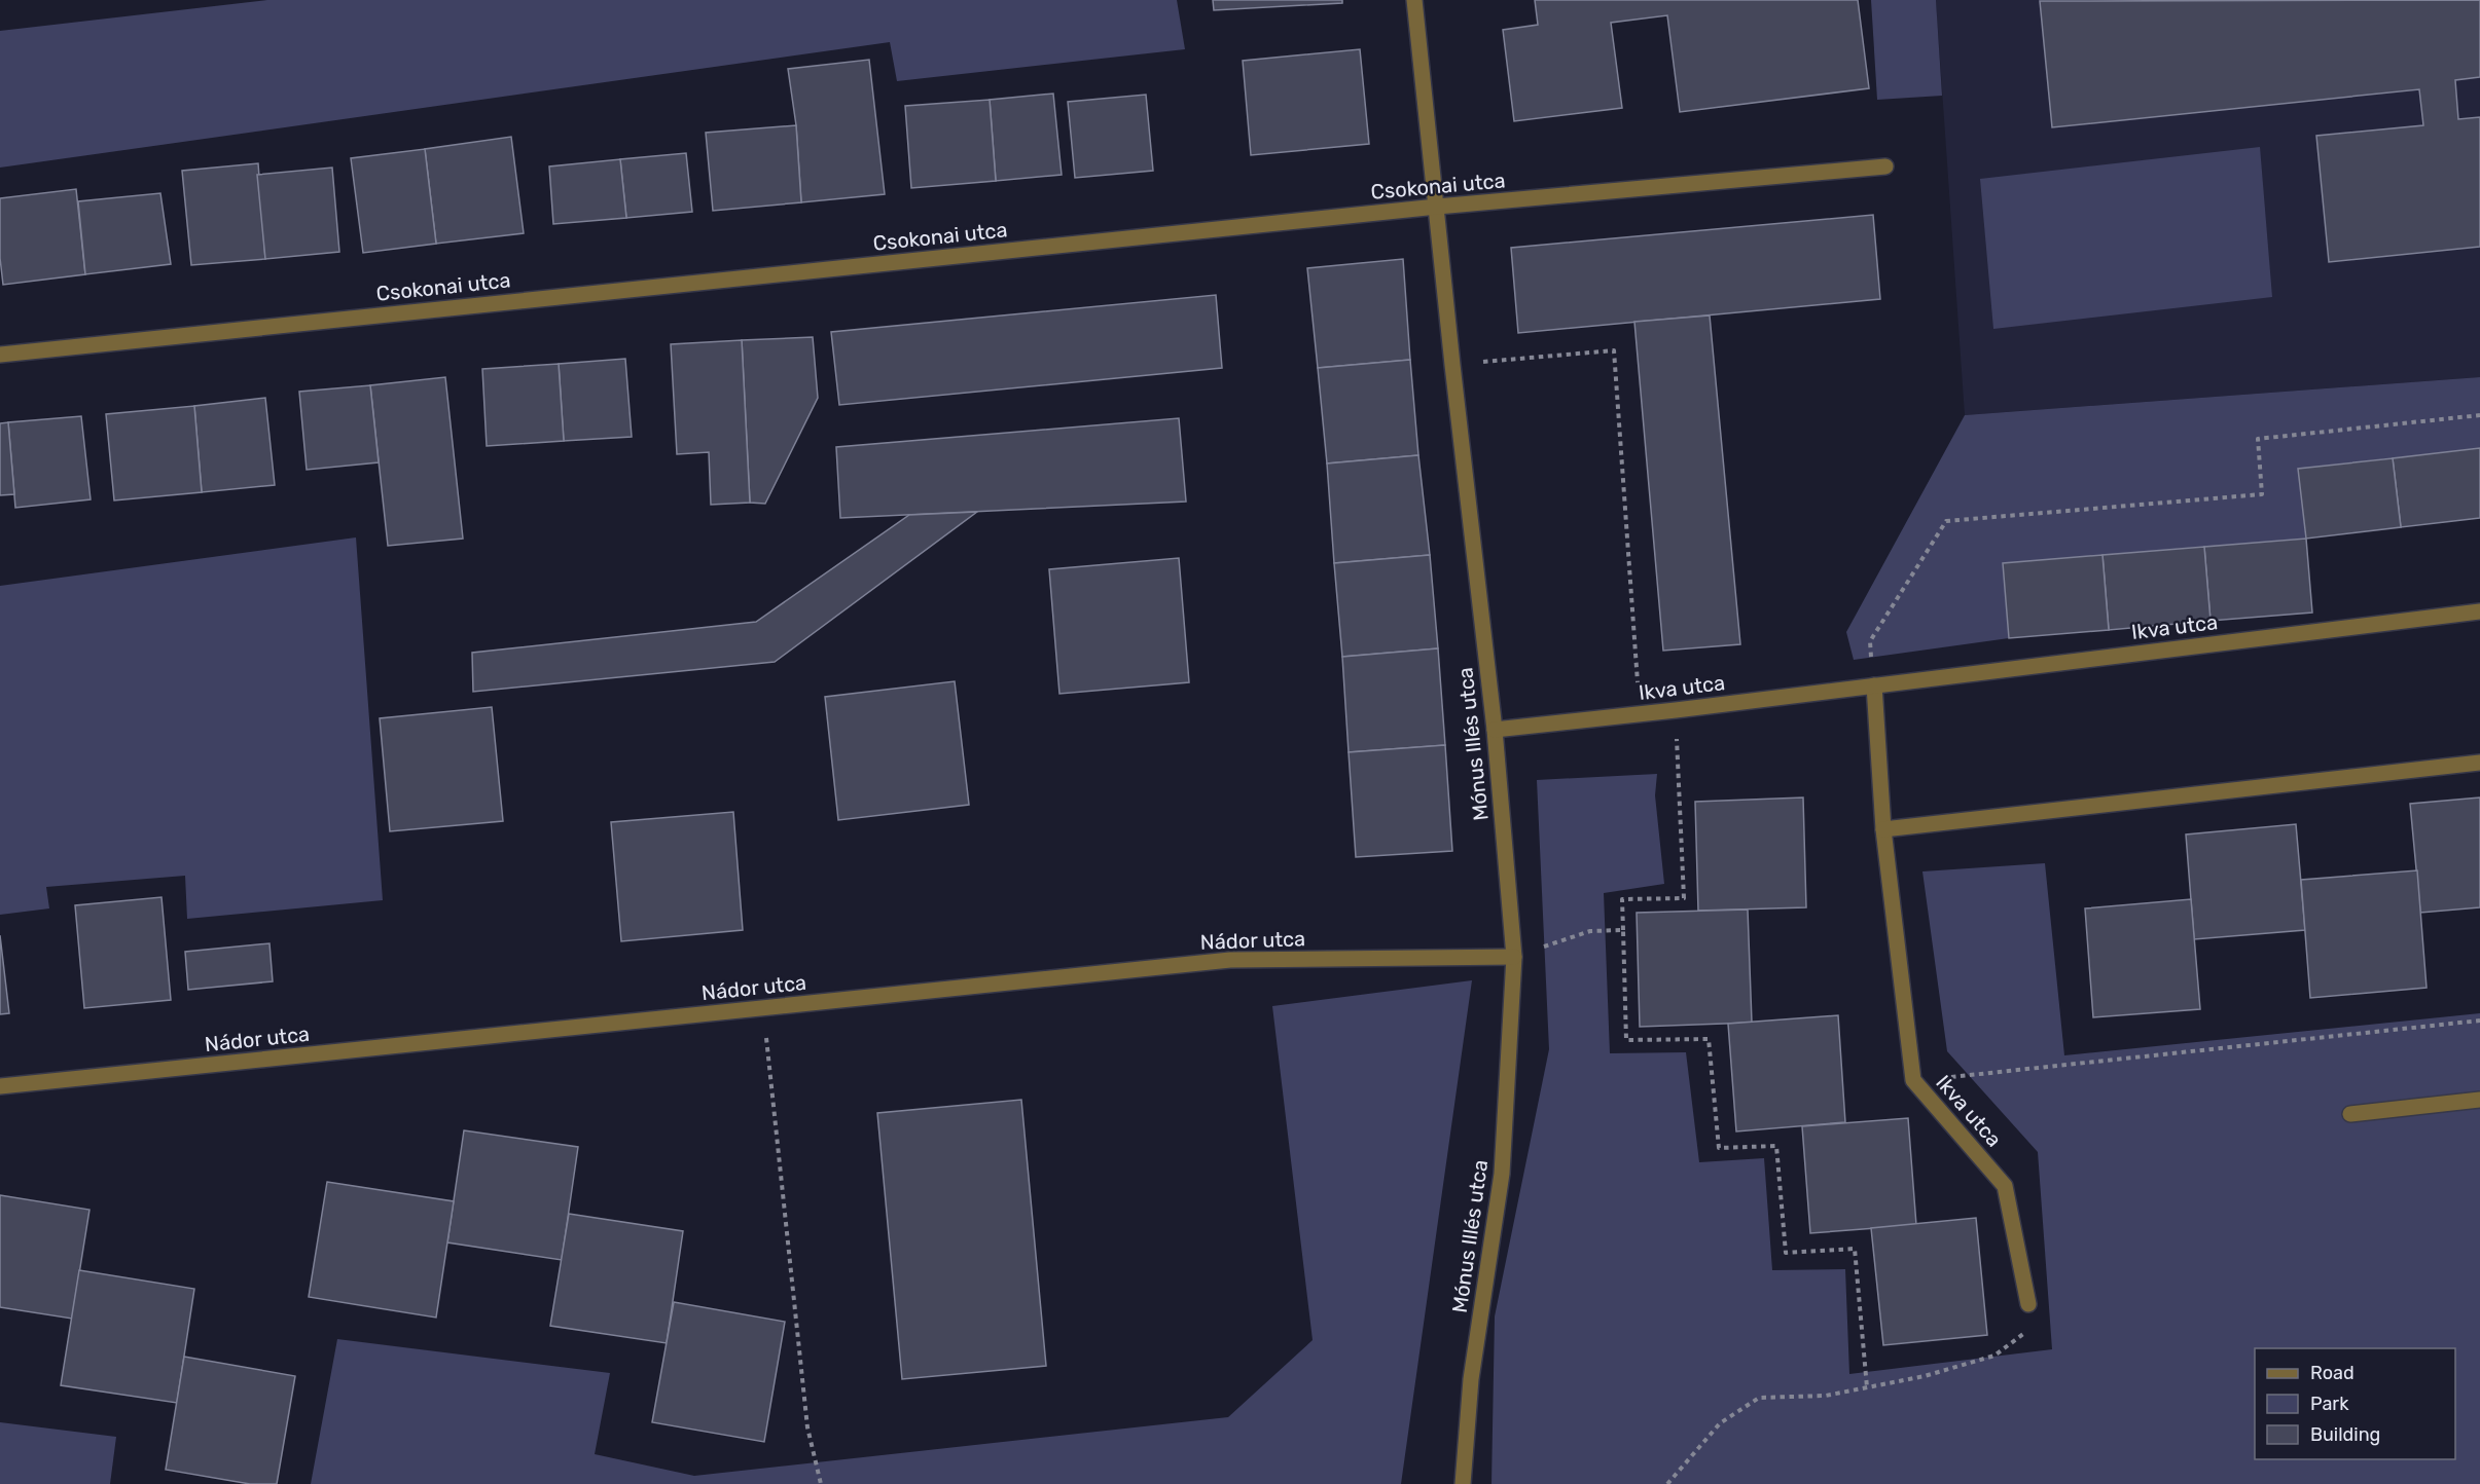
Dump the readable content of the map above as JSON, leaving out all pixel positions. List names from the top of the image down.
{
  "streets": {
    "street": [
      "Csokonai utca",
      "Ikva utca",
      "Mónus Illés utca",
      "Nádor utca"
    ]
  },
  "crossings": [
    ["Csokonai utca", "Mónus Illés utca"],
    ["Ikva utca", "Mónus Illés utca"],
    ["Mónus Illés utca", "Nádor utca"]
  ],
  "legend": ["Road", "Park", "Building"]
}
